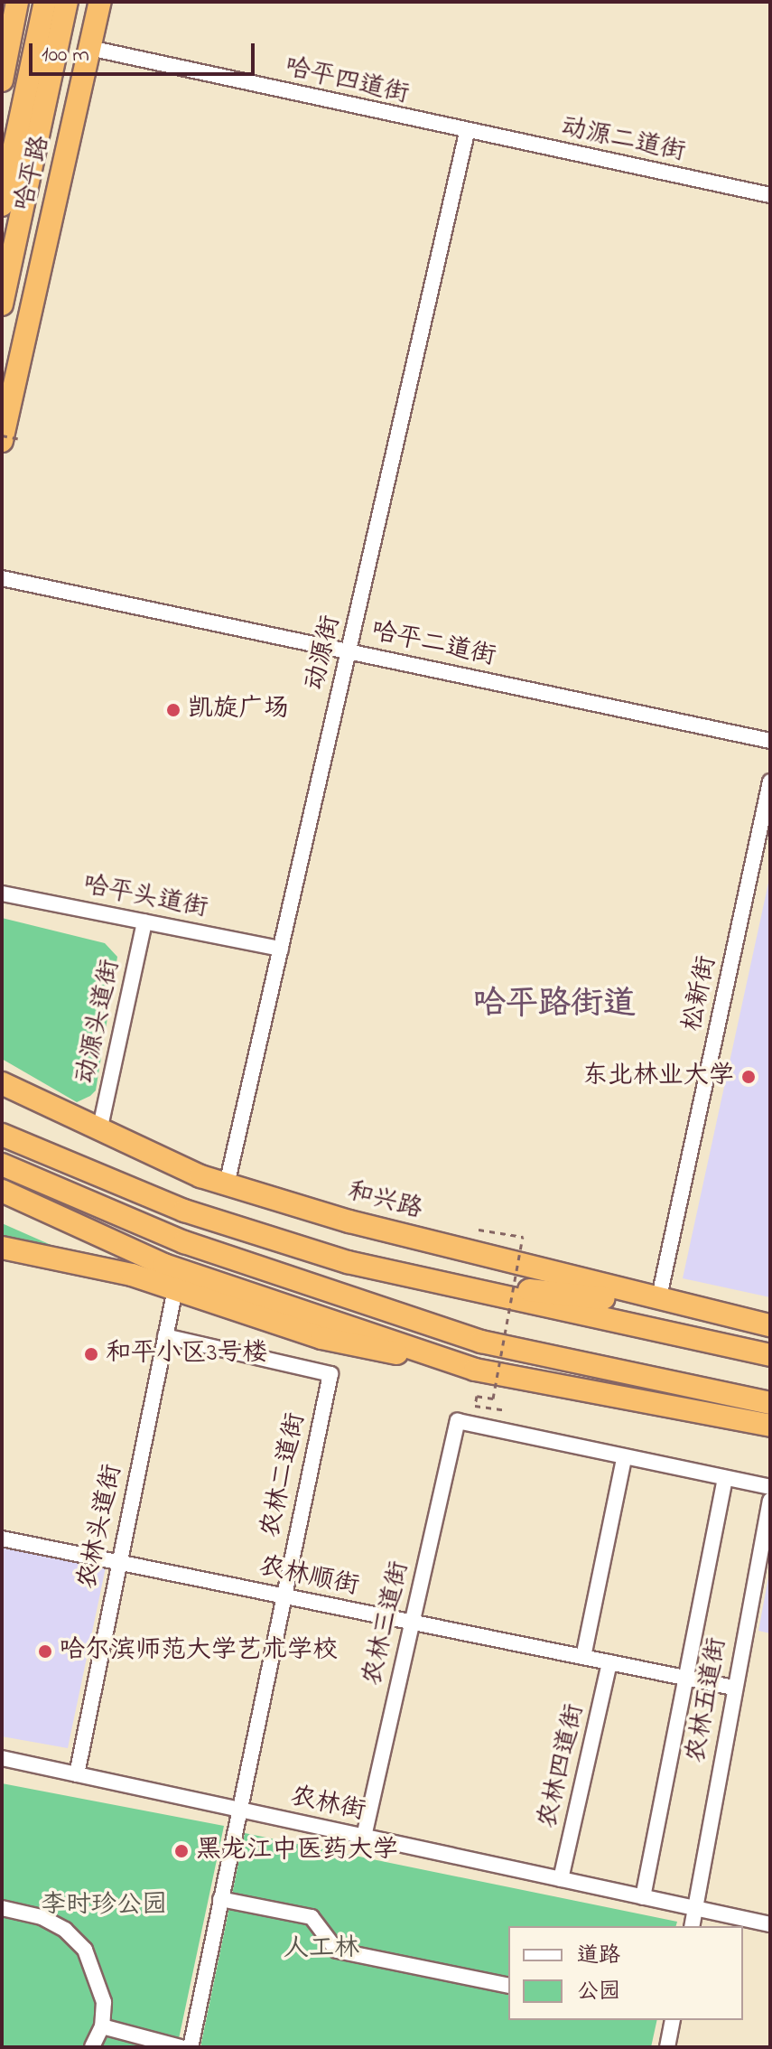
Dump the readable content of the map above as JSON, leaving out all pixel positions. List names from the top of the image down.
{
  "streets": {
    "highway": ["哈平路", "和兴路"],
    "street": [
      "哈平四道街",
      "动源二道街",
      "哈平二道街",
      "动源街",
      "哈平头道街",
      "松新街",
      "动源头道街",
      "农林二道街",
      "农林头道街",
      "农林顺街",
      "农林三道街",
      "农林五道街",
      "农林四道街",
      "农林街"
    ]
  },
  "crossings": [
    ["哈平四道街", "动源二道街"],
    ["哈平四道街", "哈平路"],
    ["哈平四道街", "动源街"],
    ["动源二道街", "动源街"],
    ["哈平二道街", "动源街"],
    ["动源街", "哈平头道街"],
    ["动源街", "和兴路"],
    ["哈平头道街", "动源头道街"],
    ["松新街", "和兴路"],
    ["动源头道街", "和兴路"],
    ["农林二道街", "农林头道街"],
    ["农林二道街", "农林顺街"],
    ["农林二道街", "农林街"],
    ["农林头道街", "农林顺街"],
    ["农林头道街", "农林街"],
    ["农林顺街", "农林三道街"],
    ["农林顺街", "农林五道街"],
    ["农林顺街", "农林四道街"],
    ["农林三道街", "农林街"],
    ["农林五道街", "农林街"],
    ["农林四道街", "农林街"]
  ],
  "districts": ["哈平路街道"],
  "parks": ["李时珍公园", "人工林"],
  "places": [
    "凯旋广场",
    "东北林业大学",
    "和平小区3号楼",
    "哈尔滨师范大学艺术学校",
    "黑龙江中医药大学"
  ],
  "legend": ["道路", "公园"],
  "scale_bar": "100 m"
}
